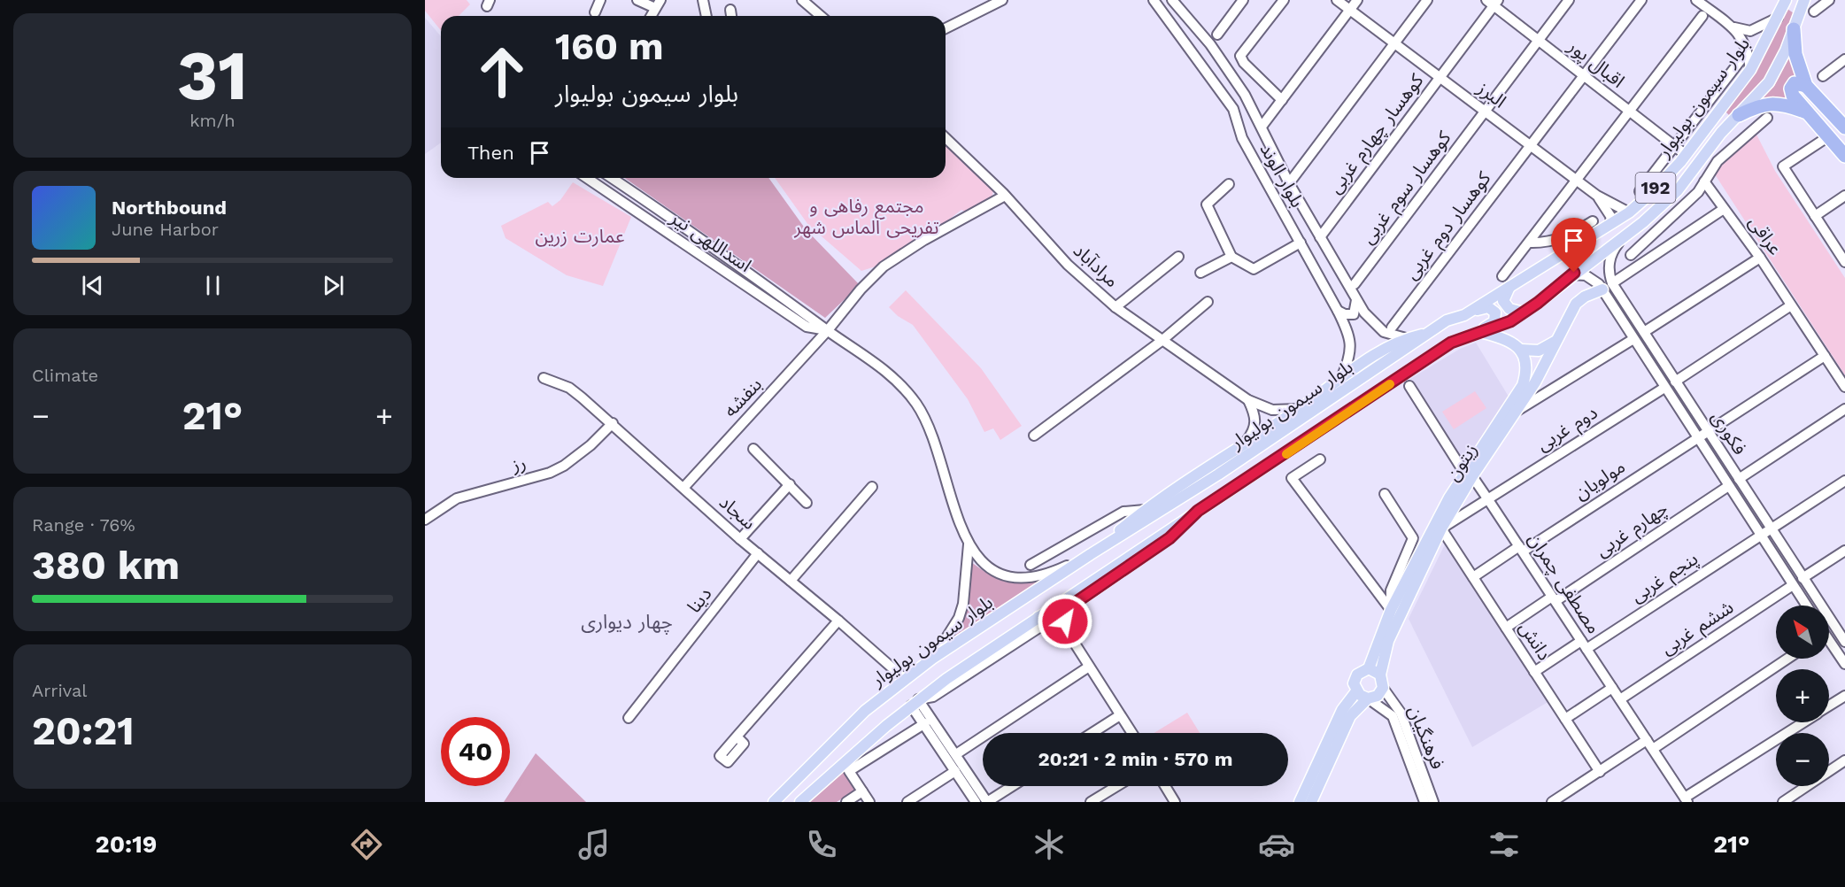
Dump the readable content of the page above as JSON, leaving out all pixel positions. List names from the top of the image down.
{
  "streets": {
    "main road": ["بلوار سیمون بولیوار", "192", "زیتون"],
    "street": [
      "اقبال پور",
      "البرز",
      "کوهسار چهارم غربی",
      "بلوار الوند",
      "کوهسار سوم غربی",
      "کوهسار دوم غربی",
      "عراقی",
      "اسداللهی نیر",
      "مرادآباد",
      "بنفشه",
      "دوم غربی",
      "فکوری",
      "رز",
      "مولویان",
      "سجاد",
      "چهارم غربی",
      "پنجم غربی",
      "مصطفی چمران",
      "دینا",
      "ششم غربی",
      "دانش",
      "فرهنگیان"
    ]
  },
  "crossings": [
    ["اقبال پور", "بلوار سیمون بولیوار"],
    ["اقبال پور", "کوهسار چهارم غربی"],
    ["اقبال پور", "کوهسار سوم غربی"],
    ["اقبال پور", "کوهسار دوم غربی"],
    ["البرز", "بلوار سیمون بولیوار"],
    ["البرز", "کوهسار چهارم غربی"],
    ["البرز", "کوهسار سوم غربی"],
    ["البرز", "کوهسار دوم غربی"],
    ["بلوار سیمون بولیوار", "اسداللهی نیر"],
    ["بلوار سیمون بولیوار", "فکوری"],
    ["بلوار سیمون بولیوار", "سجاد"],
    ["کوهسار چهارم غربی", "بلوار الوند"],
    ["عراقی", "مولویان"],
    ["اسداللهی نیر", "بنفشه"],
    ["مرادآباد", "بنفشه"],
    ["بنفشه", "سجاد"],
    ["دوم غربی", "فکوری"],
    ["دوم غربی", "زیتون"],
    ["دوم غربی", "مصطفی چمران"],
    ["دوم غربی", "دانش"],
    ["فکوری", "زیتون"],
    ["فکوری", "مولویان"],
    ["فکوری", "چهارم غربی"],
    ["فکوری", "پنجم غربی"],
    ["فکوری", "ششم غربی"],
    ["زیتون", "مصطفی چمران"],
    ["زیتون", "دانش"],
    ["زیتون", "فرهنگیان"],
    ["رز", "سجاد"],
    ["مولویان", "مصطفی چمران"],
    ["مولویان", "دانش"],
    ["سجاد", "دینا"],
    ["چهارم غربی", "مصطفی چمران"],
    ["چهارم غربی", "دانش"],
    ["پنجم غربی", "مصطفی چمران"],
    ["پنجم غربی", "دانش"],
    ["مصطفی چمران", "ششم غربی"]
  ],
  "districts": ["چهار دیواری"],
  "parks": ["مجتمع رفاهی و تفریحی الماس شهر", "عمارت زرین"],
  "north": "top left",
  "page": {
    "tile": [
      ["31", "km/h"],
      "Climate",
      ["Range · 76%", "380 km"],
      ["Arrival", "20:21"]
    ],
    "turn": ["160 m", "بلوار سیمون بولیوار"],
    "then": "Then",
    "song": ["Northbound", "June Harbor"],
    "heat": ["−", "21°", "+"],
    "map_buttons": ["+", "−"],
    "limit": "40",
    "trip": "20:21 · 2 min · 570 m",
    "tabs": ["20:19", "21°"]
  }
}
